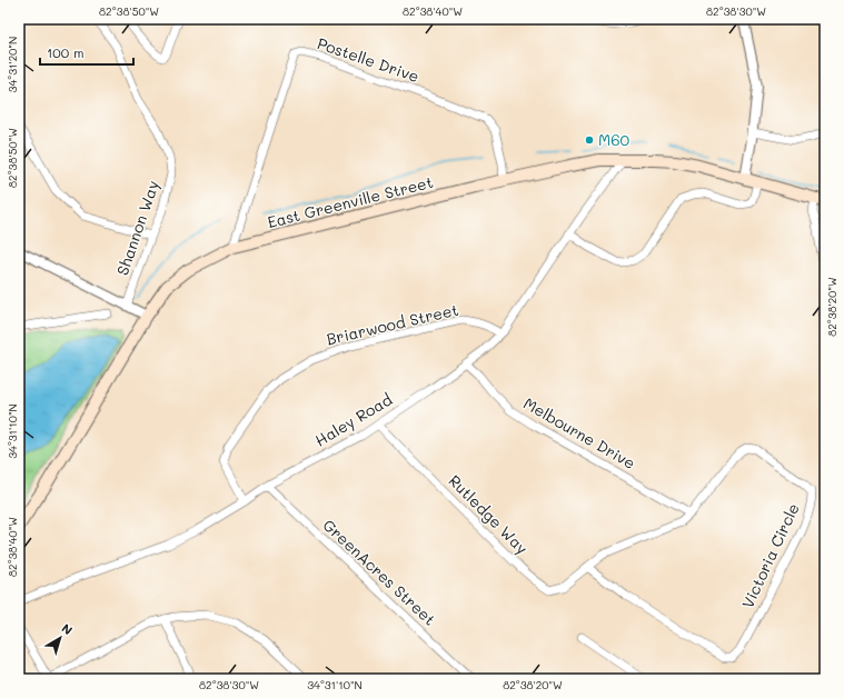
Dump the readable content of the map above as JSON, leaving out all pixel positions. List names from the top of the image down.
{
  "streets": {
    "main road": ["East Greenville Street"],
    "street": [
      "Postelle Drive",
      "Shannon Way",
      "Briarwood Street",
      "Haley Road",
      "Melbourne Drive",
      "Rutledge Way",
      "Victoria Circle",
      "GreenAcres Street"
    ]
  },
  "crossings": [
    ["Postelle Drive", "East Greenville Street"],
    ["East Greenville Street", "Haley Road"],
    ["Briarwood Street", "Haley Road"],
    ["Haley Road", "Melbourne Drive"],
    ["Haley Road", "Rutledge Way"],
    ["Haley Road", "GreenAcres Street"],
    ["Melbourne Drive", "Victoria Circle"],
    ["Rutledge Way", "Victoria Circle"]
  ],
  "places": ["M60"],
  "scale_bar": "100 m",
  "north": "top right",
  "coordinates": [
    "82°38'50\"W",
    "82°38'40\"W",
    "82°38'30\"W",
    "34°31'20\"N",
    "82°38'20\"W",
    "34°31'10\"N"
  ]
}
